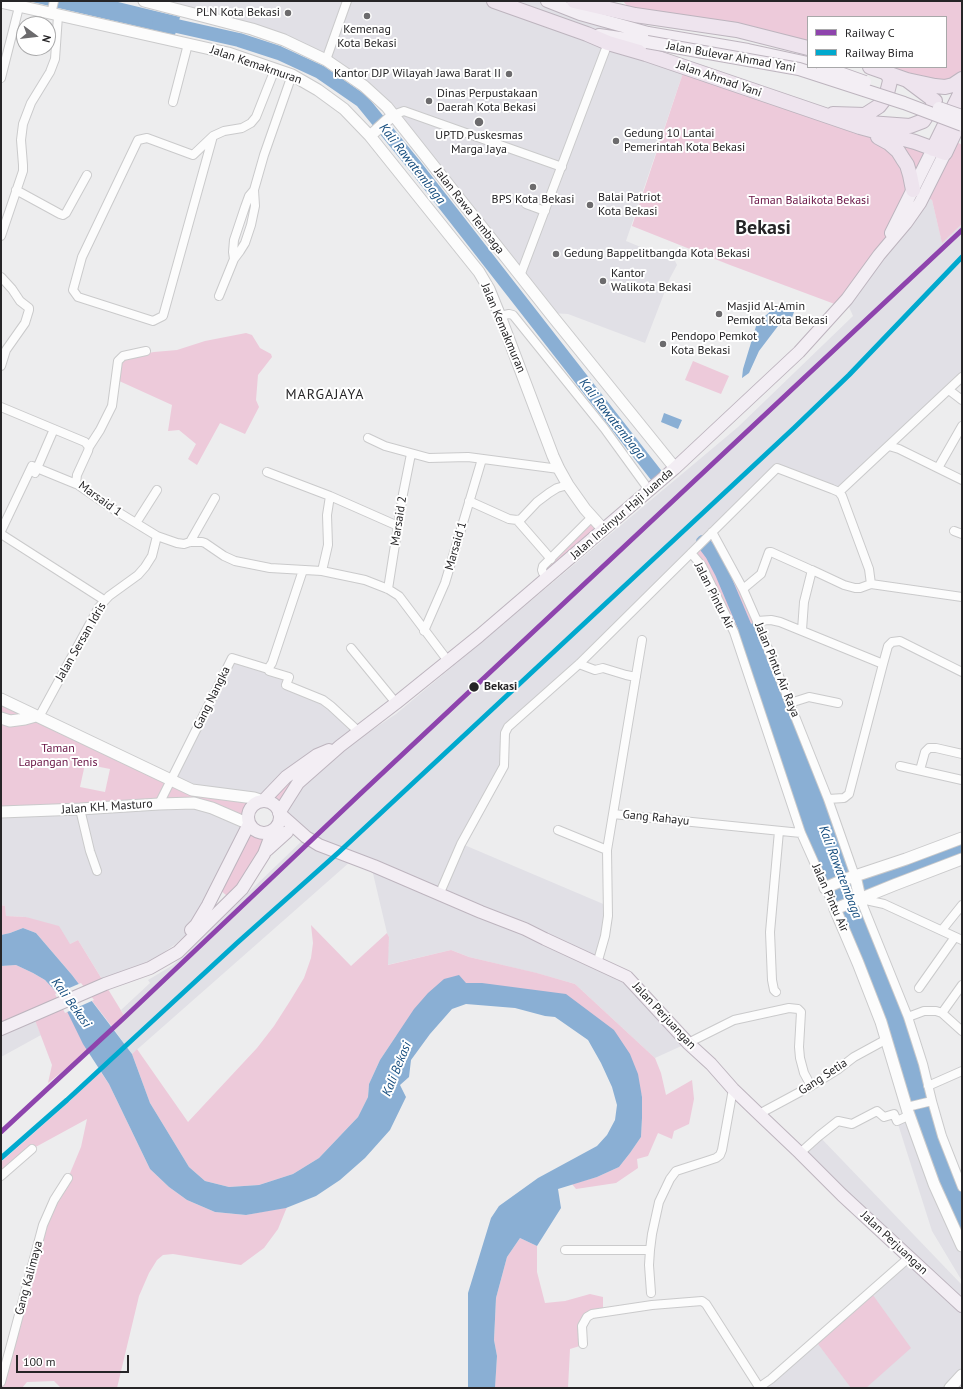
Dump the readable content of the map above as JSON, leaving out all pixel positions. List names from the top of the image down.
{
  "streets": {
    "highway": ["Jalan Ahmad Yani"],
    "main road": ["Jalan Bulevar Ahmad Yani", "Jalan Insinyur Haji Juanda", "Jalan Perjuangan"],
    "street": [
      "Jalan Kemakmuran",
      "Jalan Rawa Tembaga",
      "Marsaid 1",
      "Marsaid 2",
      "Jalan Pintu Air",
      "Jalan Sersan Idris",
      "Jalan Pintu Air Raya",
      "Gang Nangka",
      "Jalan KH. Masturo",
      "Gang Rahayu",
      "Gang Setia",
      "Gang Kalimaya"
    ]
  },
  "crossings": [
    ["Jalan Bulevar Ahmad Yani", "Jalan Ahmad Yani"],
    ["Jalan Kemakmuran", "Jalan Insinyur Haji Juanda"],
    ["Jalan Ahmad Yani", "Jalan Insinyur Haji Juanda"],
    ["Jalan Rawa Tembaga", "Jalan Insinyur Haji Juanda"],
    ["Marsaid 1", "Jalan Insinyur Haji Juanda"],
    ["Marsaid 1", "Marsaid 2"],
    ["Marsaid 1", "Jalan Sersan Idris"],
    ["Jalan Insinyur Haji Juanda", "Jalan KH. Masturo"],
    ["Jalan Insinyur Haji Juanda", "Jalan Perjuangan"],
    ["Jalan Pintu Air", "Gang Rahayu"],
    ["Jalan Pintu Air", "Gang Setia"],
    ["Jalan KH. Masturo", "Jalan Perjuangan"],
    ["Gang Rahayu", "Jalan Perjuangan"],
    ["Jalan Perjuangan", "Gang Setia"]
  ],
  "districts": ["Bekasi", "MARGAJAYA"],
  "water": ["Kali Rawatembaga", "Kali Bekasi"],
  "parks": ["Taman Balaikota Bekasi", "Taman Lapangan Tenis"],
  "places": [
    "PLN Kota Bekasi",
    "Kemenag Kota Bekasi",
    "Kantor DJP Wilayah Jawa Barat II",
    "Dinas Perpustakaan Daerah Kota Bekasi",
    "UPTD Puskesmas Marga Jaya",
    "Gedung 10 Lantai Pemerintah Kota Bekasi",
    "BPS Kota Bekasi",
    "Balai Patriot Kota Bekasi",
    "Gedung Bappelitbangda Kota Bekasi",
    "Kantor Walikota Bekasi",
    "Masjid Al-Amin Pemkot Kota Bekasi",
    "Pendopo Pemkot Kota Bekasi",
    "Bekasi"
  ],
  "lines": ["rail line C", "rail line Bima"],
  "legend": ["Railway C", "Railway Bima"],
  "scale_bar": "100 m",
  "north": "right"
}
